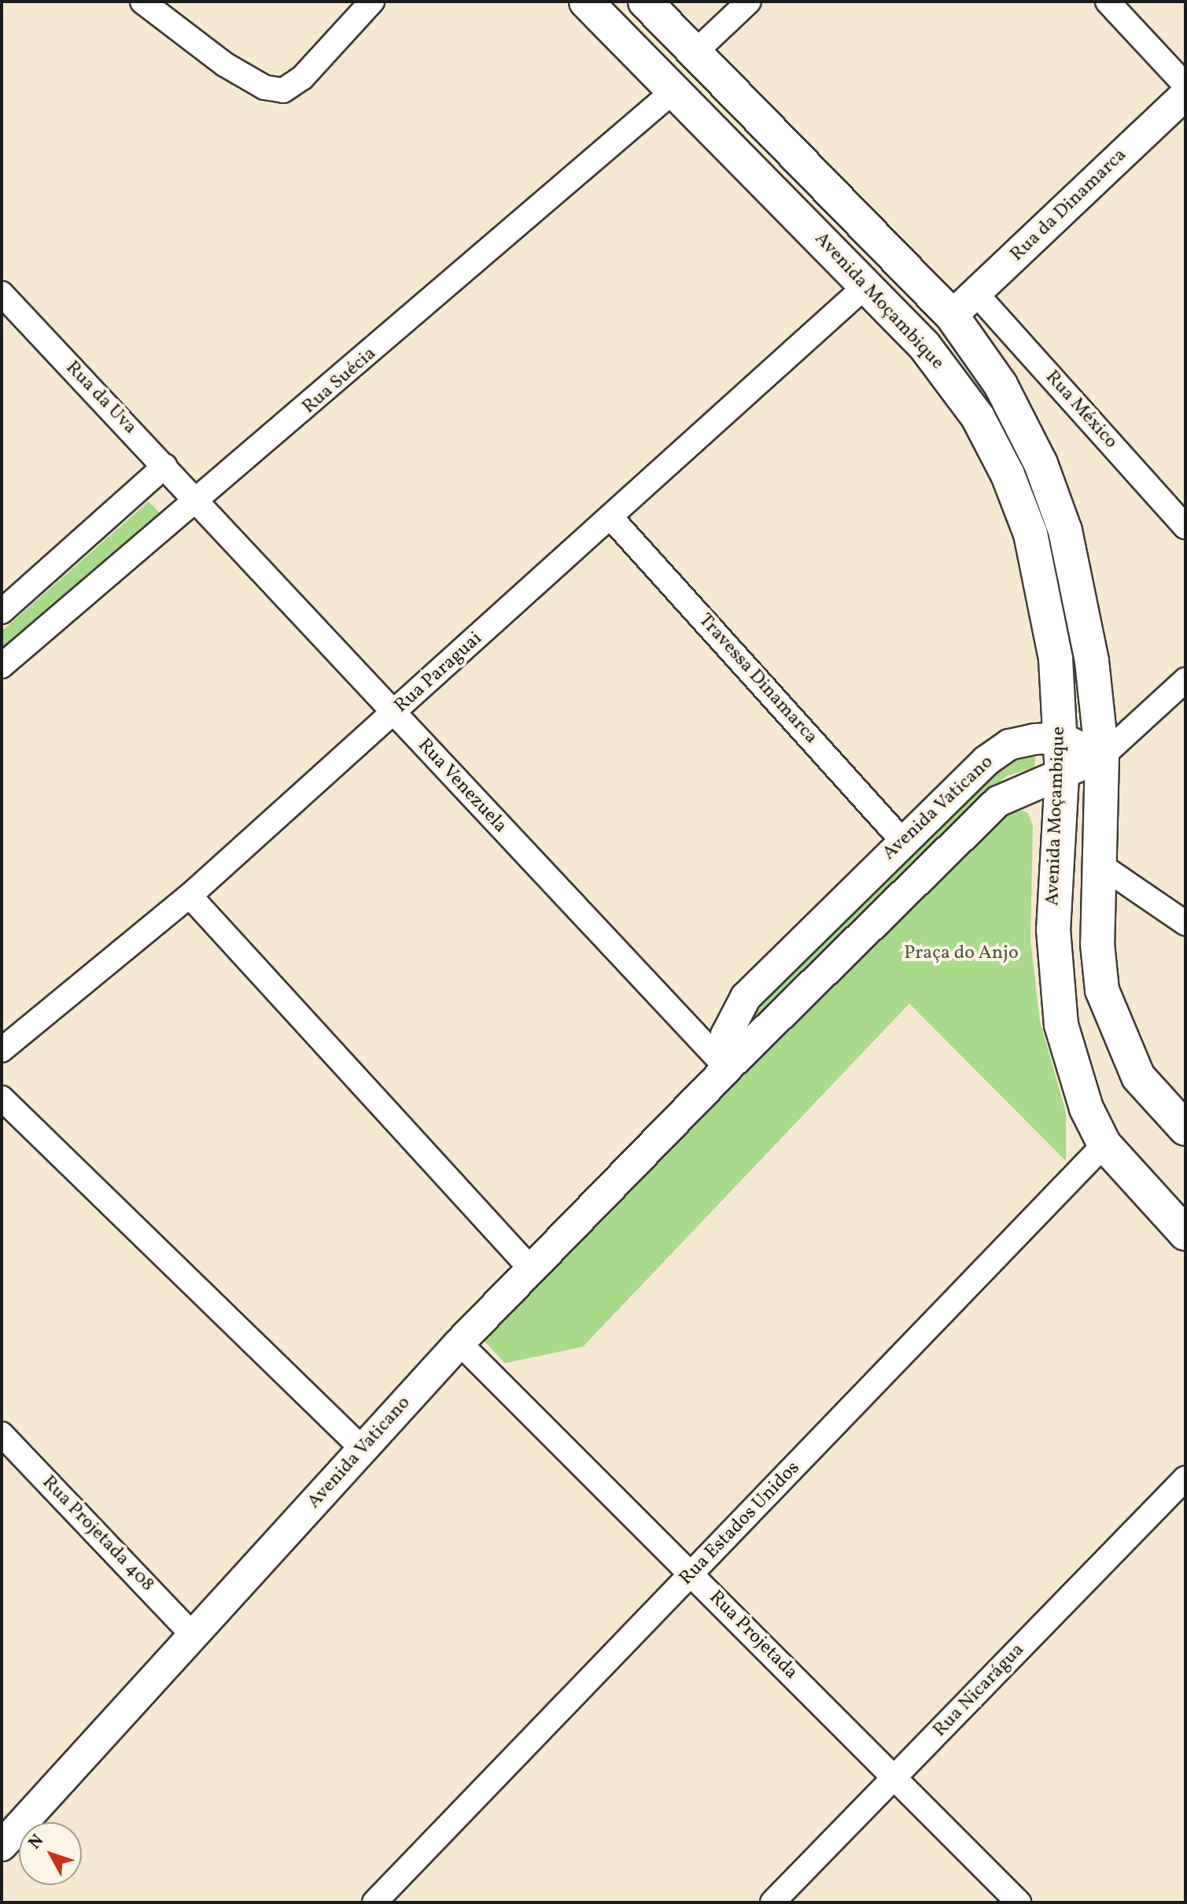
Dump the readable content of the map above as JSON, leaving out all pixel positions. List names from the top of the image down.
{
  "streets": {
    "main road": ["Avenida Moçambique"],
    "street": [
      "Rua da Dinamarca",
      "Rua Suécia",
      "Rua da Uva",
      "Rua México",
      "Rua Paraguai",
      "Travessa Dinamarca",
      "Rua Venezuela",
      "Avenida Vaticano",
      "Rua Estados Unidos",
      "Rua Projetada 408",
      "Rua Projetada",
      "Rua Nicarágua"
    ]
  },
  "crossings": [
    ["Rua da Dinamarca", "Avenida Moçambique"],
    ["Rua da Dinamarca", "Rua México"],
    ["Avenida Moçambique", "Rua Suécia"],
    ["Avenida Moçambique", "Rua Paraguai"],
    ["Avenida Moçambique", "Avenida Vaticano"],
    ["Avenida Moçambique", "Rua Estados Unidos"],
    ["Rua Suécia", "Rua da Uva"],
    ["Rua Suécia", "Rua Venezuela"],
    ["Rua da Uva", "Rua Venezuela"],
    ["Rua Paraguai", "Travessa Dinamarca"],
    ["Rua Paraguai", "Rua Venezuela"],
    ["Travessa Dinamarca", "Avenida Vaticano"],
    ["Rua Venezuela", "Avenida Vaticano"],
    ["Avenida Vaticano", "Rua Projetada 408"],
    ["Avenida Vaticano", "Rua Projetada"],
    ["Rua Estados Unidos", "Rua Projetada"],
    ["Rua Projetada", "Rua Nicarágua"]
  ],
  "parks": ["Praça do Anjo"],
  "north": "top left"
}
